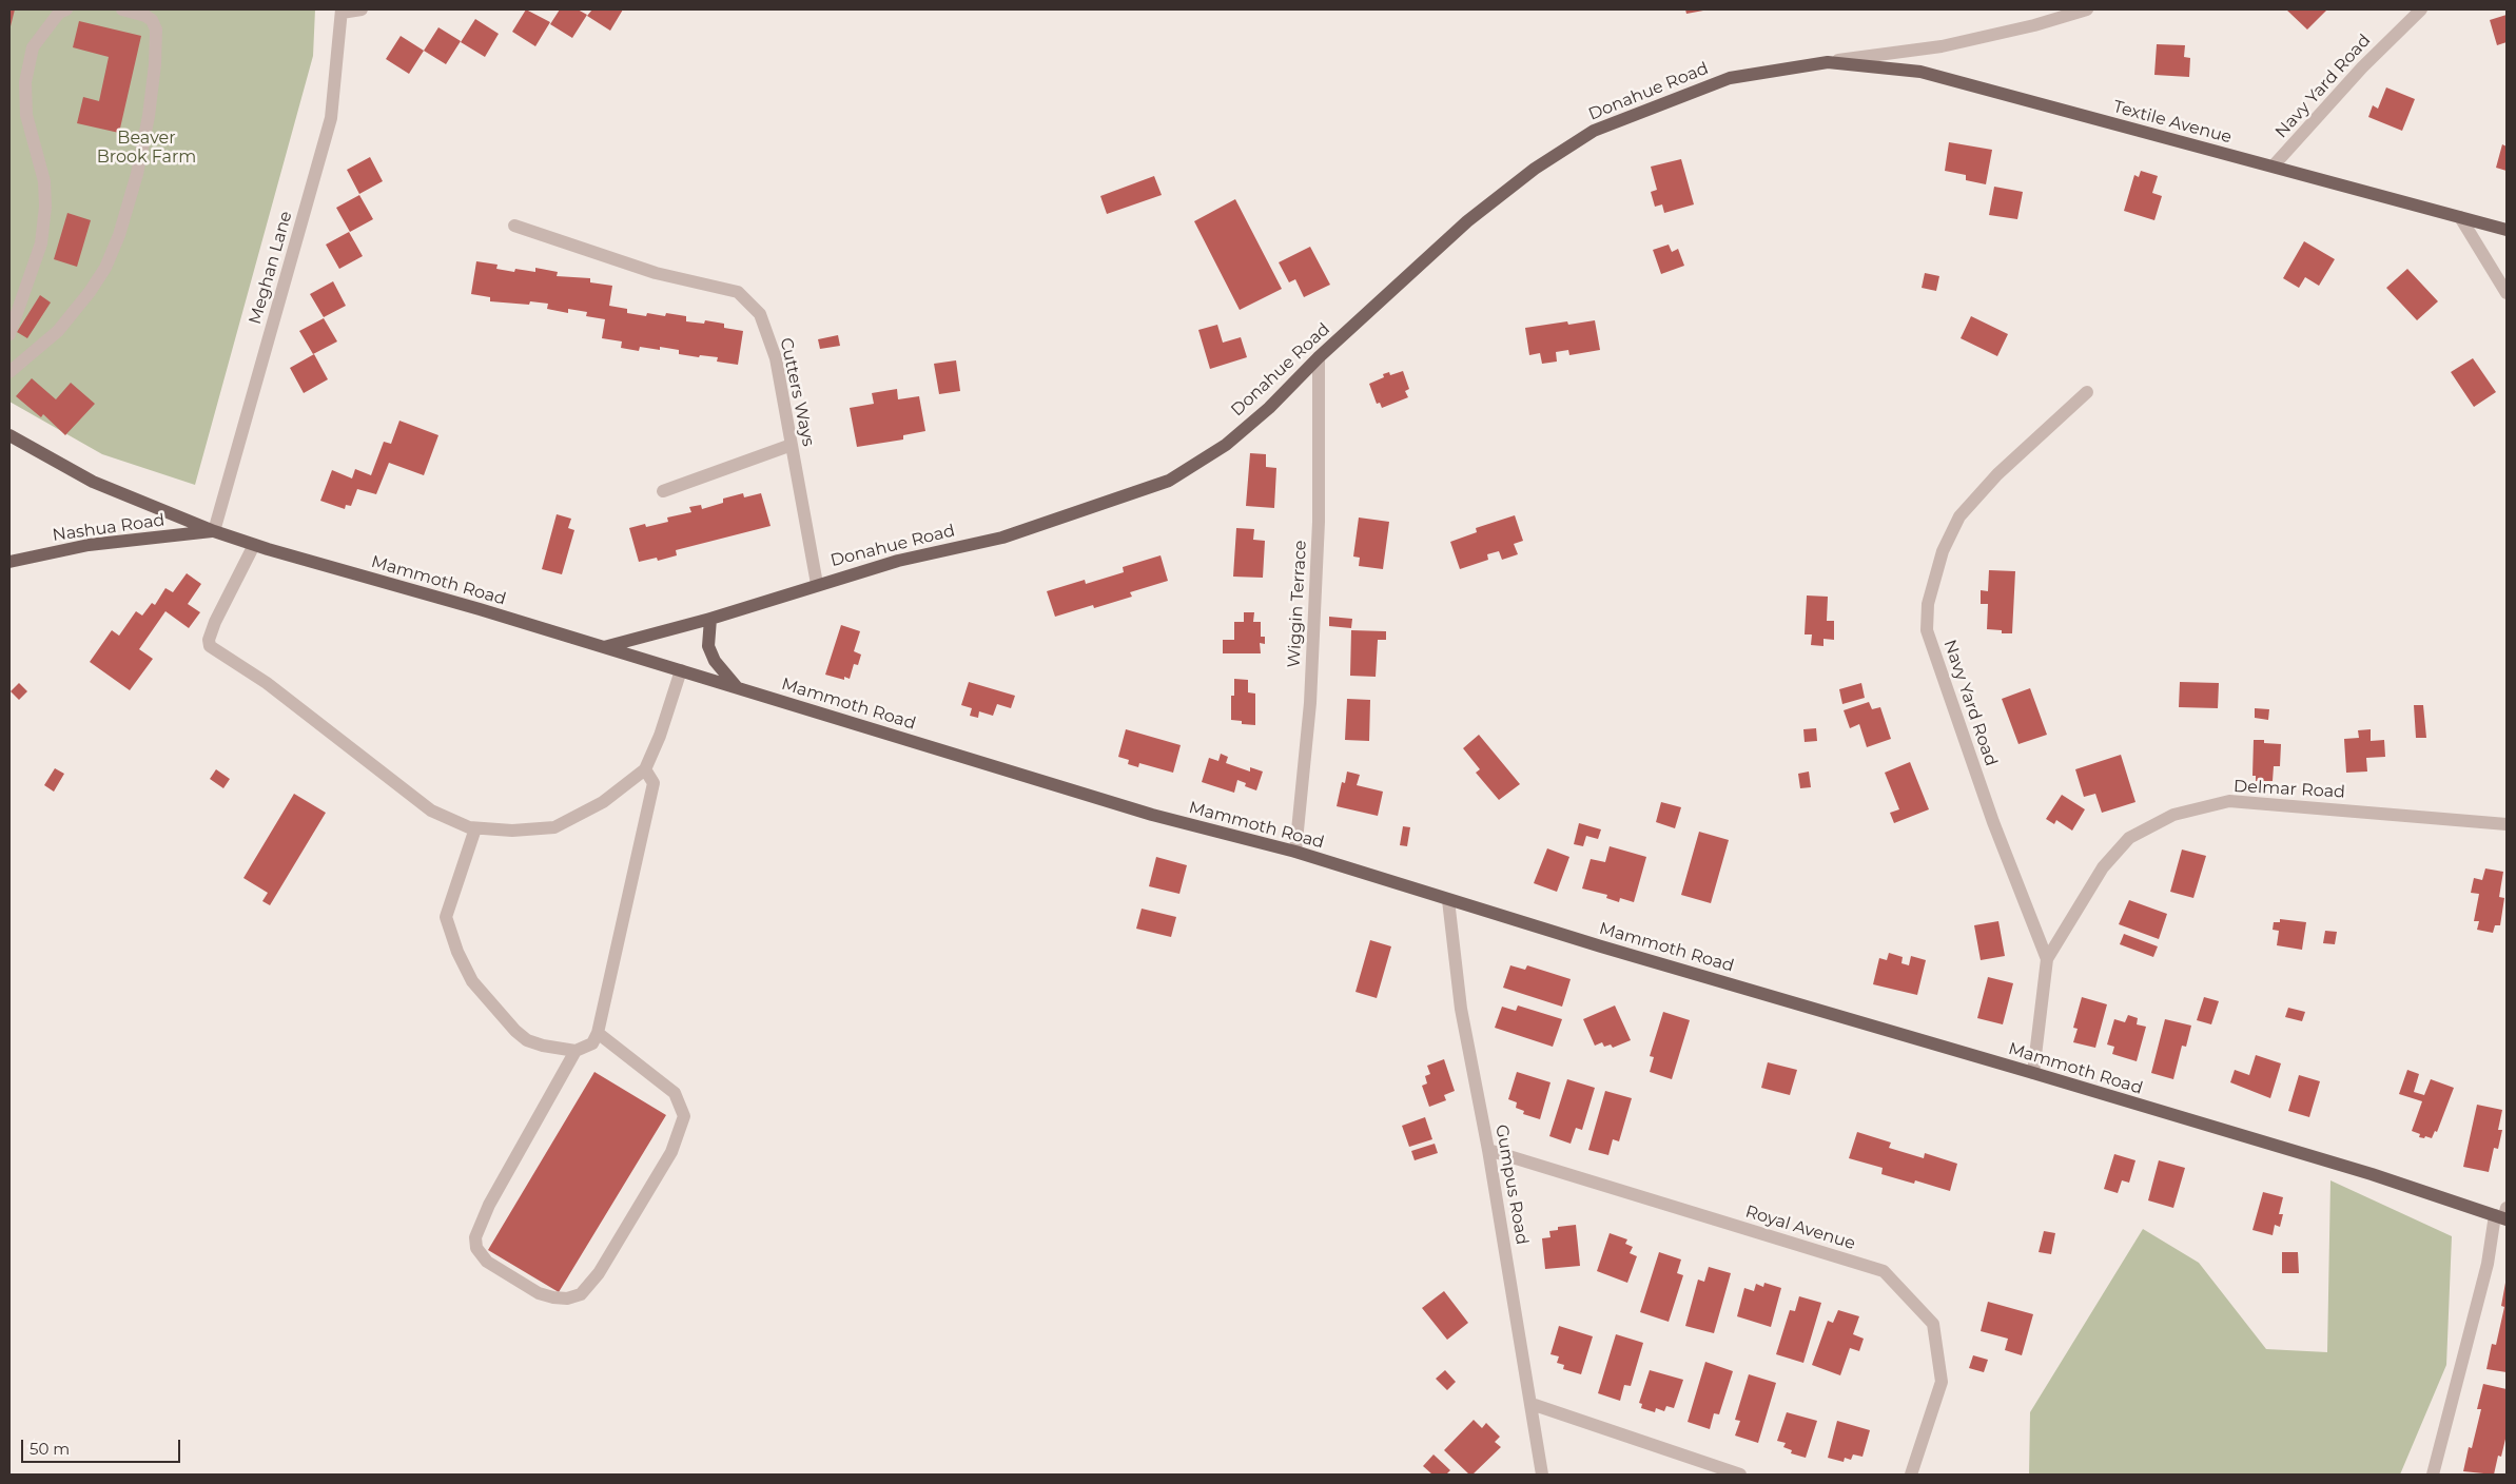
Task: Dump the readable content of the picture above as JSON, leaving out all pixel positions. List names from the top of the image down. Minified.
{"streets":{"main road":["Donahue Road","Textile Avenue","Nashua Road","Mammoth Road"],"street":["Navy Yard Road","Meghan Lane","Cutters Ways","Wiggin Terrace","Delmar Road","Gumpus Road","Royal Avenue"]},"crossings":[["Navy Yard Road","Textile Avenue"],["Navy Yard Road","Mammoth Road"],["Navy Yard Road","Delmar Road"],["Donahue Road","Textile Avenue"],["Donahue Road","Cutters Ways"],["Donahue Road","Mammoth Road"],["Donahue Road","Wiggin Terrace"],["Meghan Lane","Nashua Road"],["Meghan Lane","Mammoth Road"],["Nashua Road","Mammoth Road"],["Mammoth Road","Wiggin Terrace"],["Mammoth Road","Gumpus Road"],["Gumpus Road","Royal Avenue"]],"parks":["Beaver Brook Farm"],"scale_bar":"50 m"}
